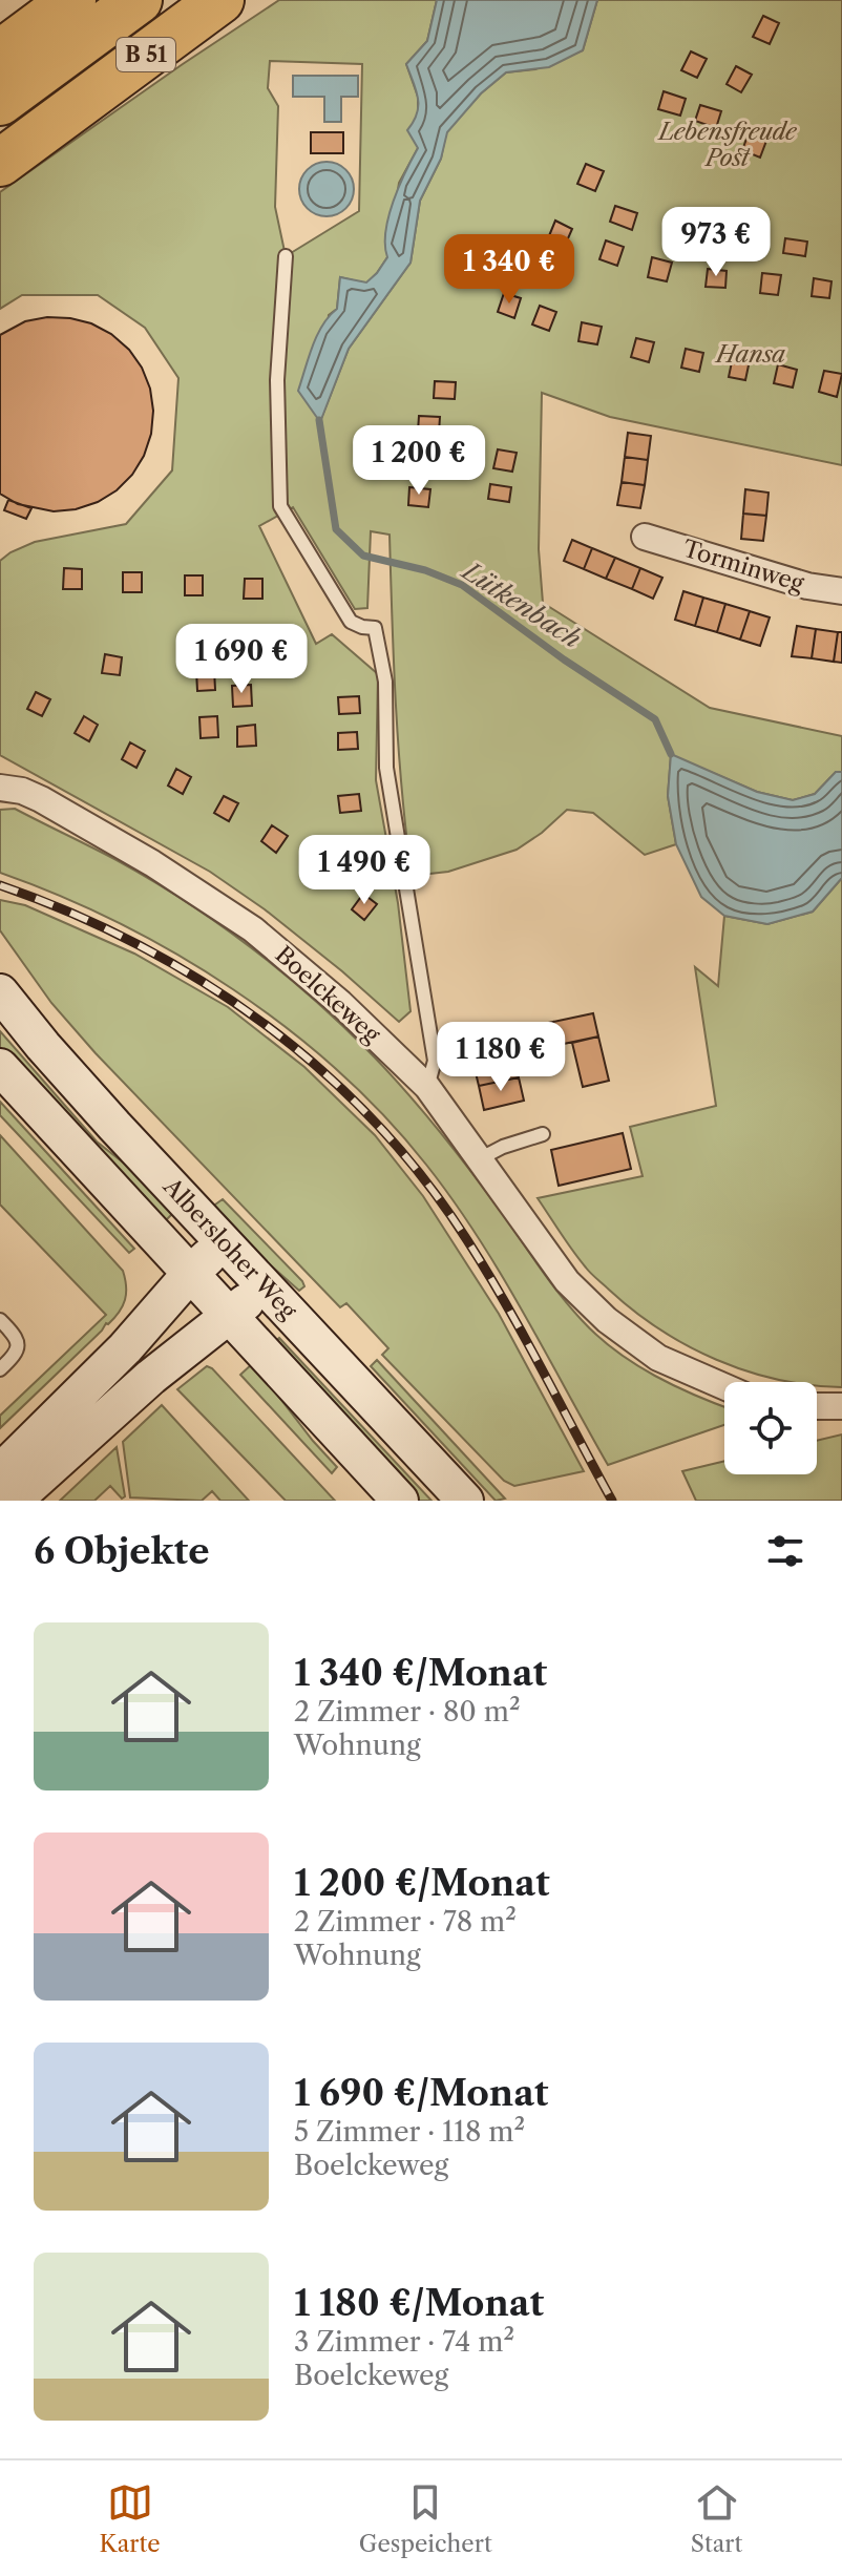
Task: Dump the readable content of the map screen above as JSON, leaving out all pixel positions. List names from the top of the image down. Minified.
{"streets":{"highway":["B 51"],"main road":["Albersloher Weg"],"street":["Torminweg","Boelckeweg"]},"water":["Lütkenbach"],"parks":["Lebensfreude Post","Hansa"],"page":{"price":["973 €","1 340 €","1 200 €","1 690 €","1 490 €","1 180 €"],"heading":"6 Objekte","list":[{"name":"1 340 €/Monat","note":"2 Zimmer · 80 m² · Wohnung"},{"name":"1 200 €/Monat","note":"2 Zimmer · 78 m² · Wohnung"},{"name":"1 690 €/Monat","note":"5 Zimmer · 118 m² · Boelckeweg"},{"name":"1 180 €/Monat","note":"3 Zimmer · 74 m² · Boelckeweg"}],"tabs":["Karte","Gespeichert","Start"]}}
